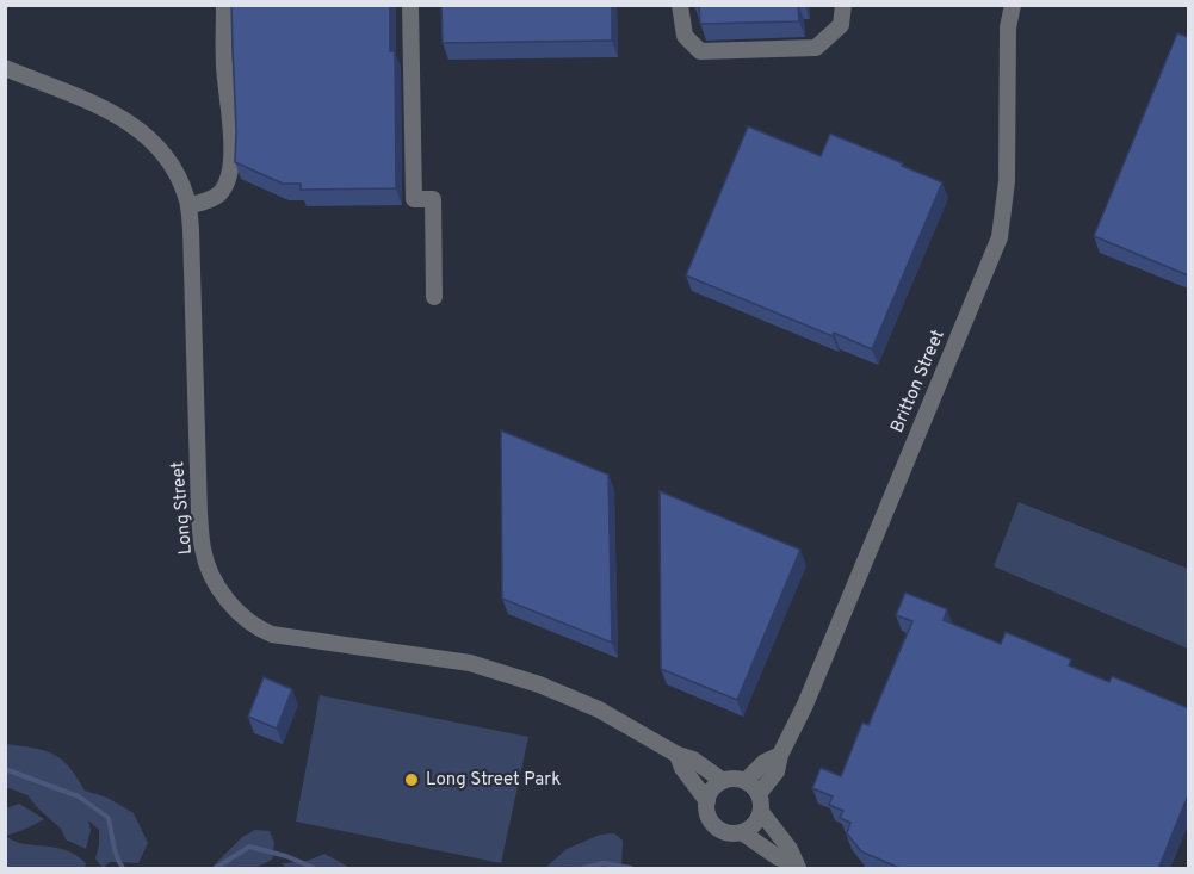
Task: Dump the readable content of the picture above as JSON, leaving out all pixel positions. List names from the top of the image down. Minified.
{"streets":{"street":["Britton Street","Long Street"]},"crossings":[["Britton Street","Long Street"]],"places":["Long Street Park"]}
